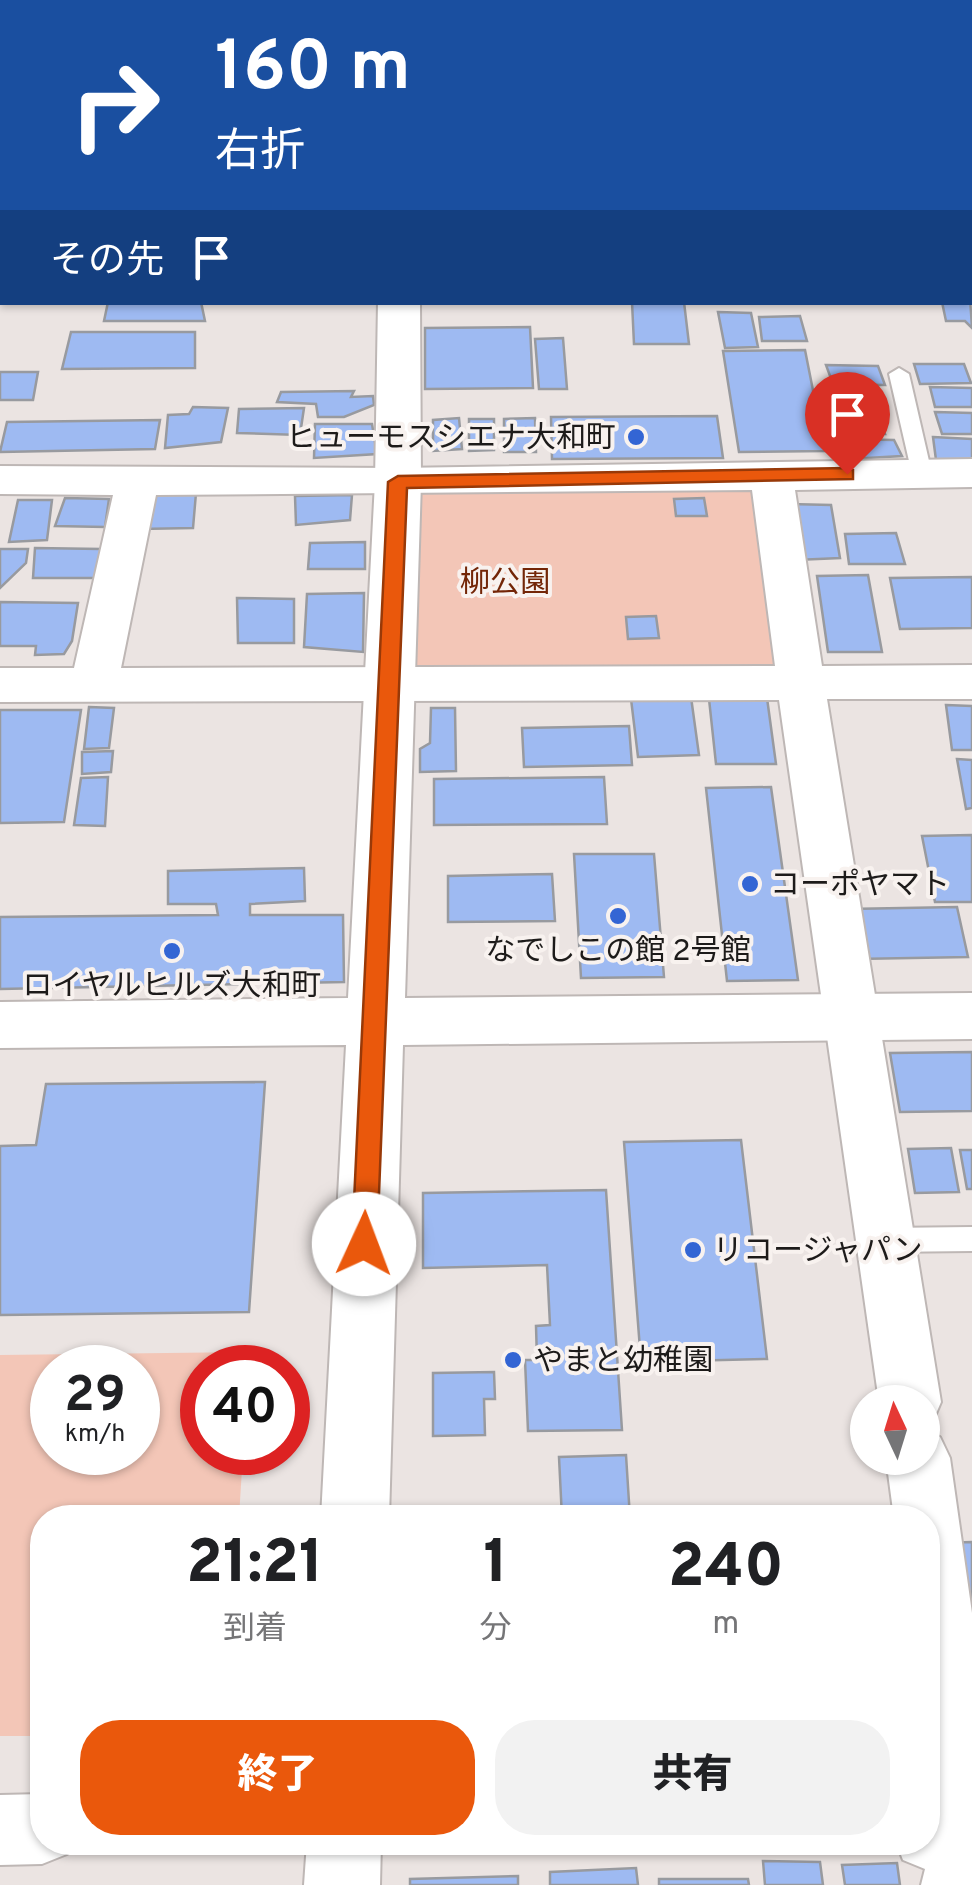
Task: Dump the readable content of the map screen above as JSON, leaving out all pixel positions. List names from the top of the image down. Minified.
{"parks":["柳公園"],"places":["ヒューモスシエナ大和町","コーポヤマト","なでしこの館 2号館","ロイヤルヒルズ大和町","リコージャパン","やまと幼稚園"],"north":"top","page":{"turn":["160 m","右折"],"then":"その先","speed":"29 km/h","limit":"40","eta":["21:21","到着","1","分","240","m"],"buttons":["終了","共有"]}}
